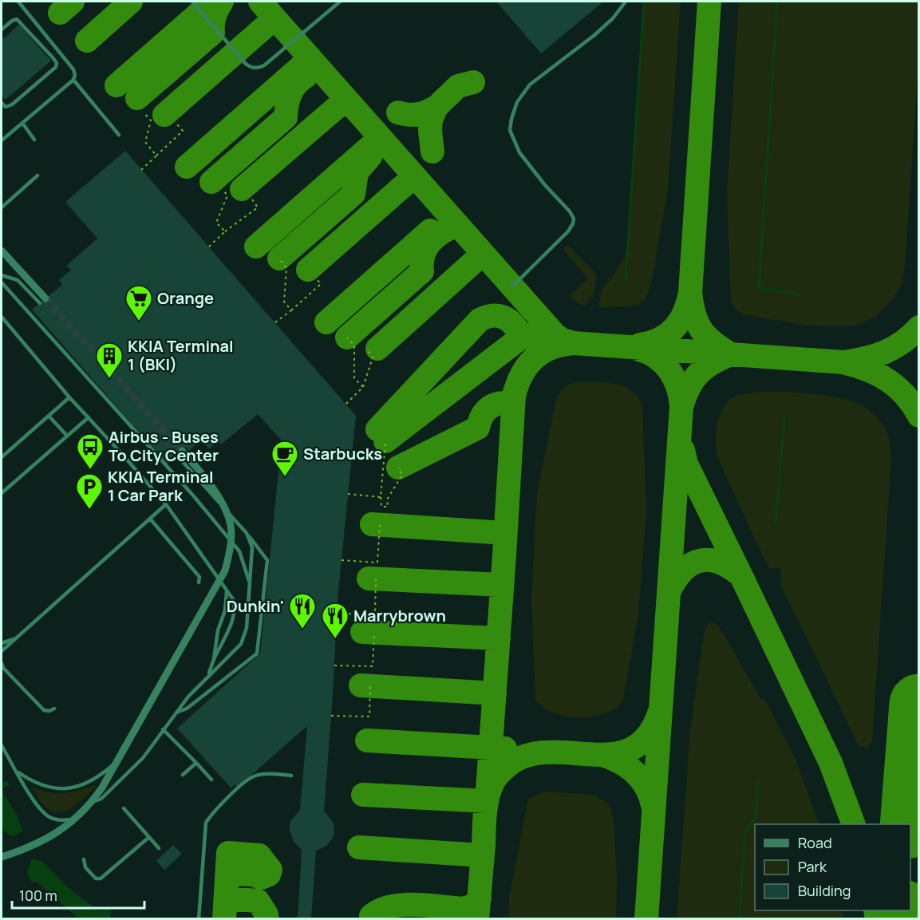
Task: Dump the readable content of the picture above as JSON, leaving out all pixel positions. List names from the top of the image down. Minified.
{"places":{"supermarket":["Orange"],"building":["KKIA Terminal 1 (BKI)"],"bus stop":["Airbus - Buses To City Center"],"cafe":["Starbucks"],"parking":["KKIA Terminal 1 Car Park"],"restaurant":["Dunkin'","Marrybrown"]},"legend":["Road","Park","Building"],"scale_bar":"100 m"}
